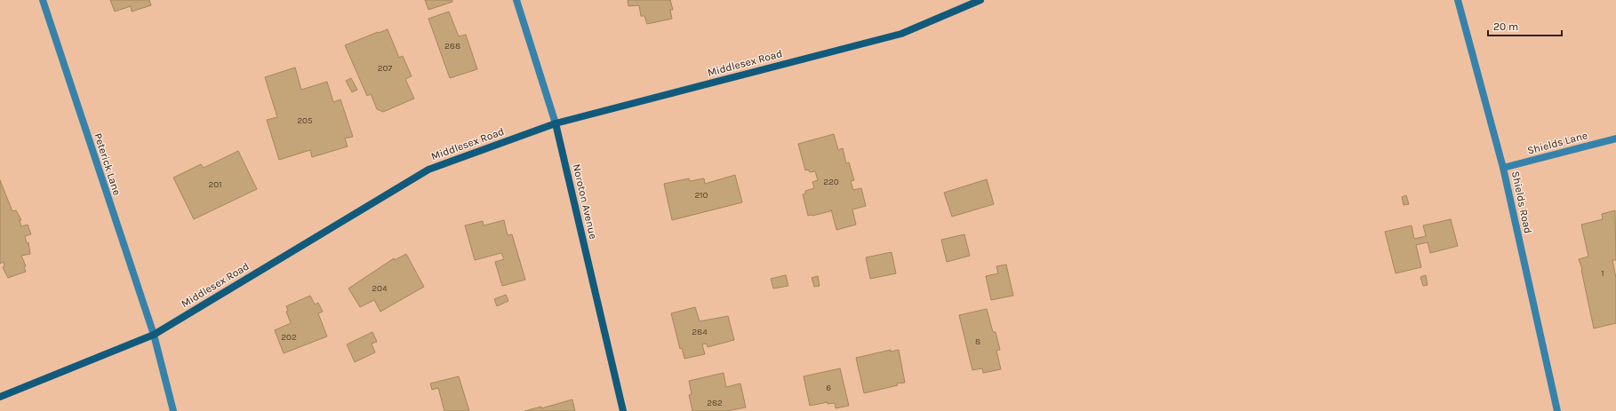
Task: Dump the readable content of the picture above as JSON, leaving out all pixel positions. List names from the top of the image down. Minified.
{"streets":{"main road":["Middlesex Road","Noroton Avenue"],"street":["Shields Lane","Peterick Lane","Shields Road"]},"crossings":[["Middlesex Road","Peterick Lane"],["Middlesex Road","Noroton Avenue"],["Shields Lane","Shields Road"]],"house_numbers":["288","207","205","220","201","210","1","204","284","202","8","6","282"],"scale_bar":"20 m"}
